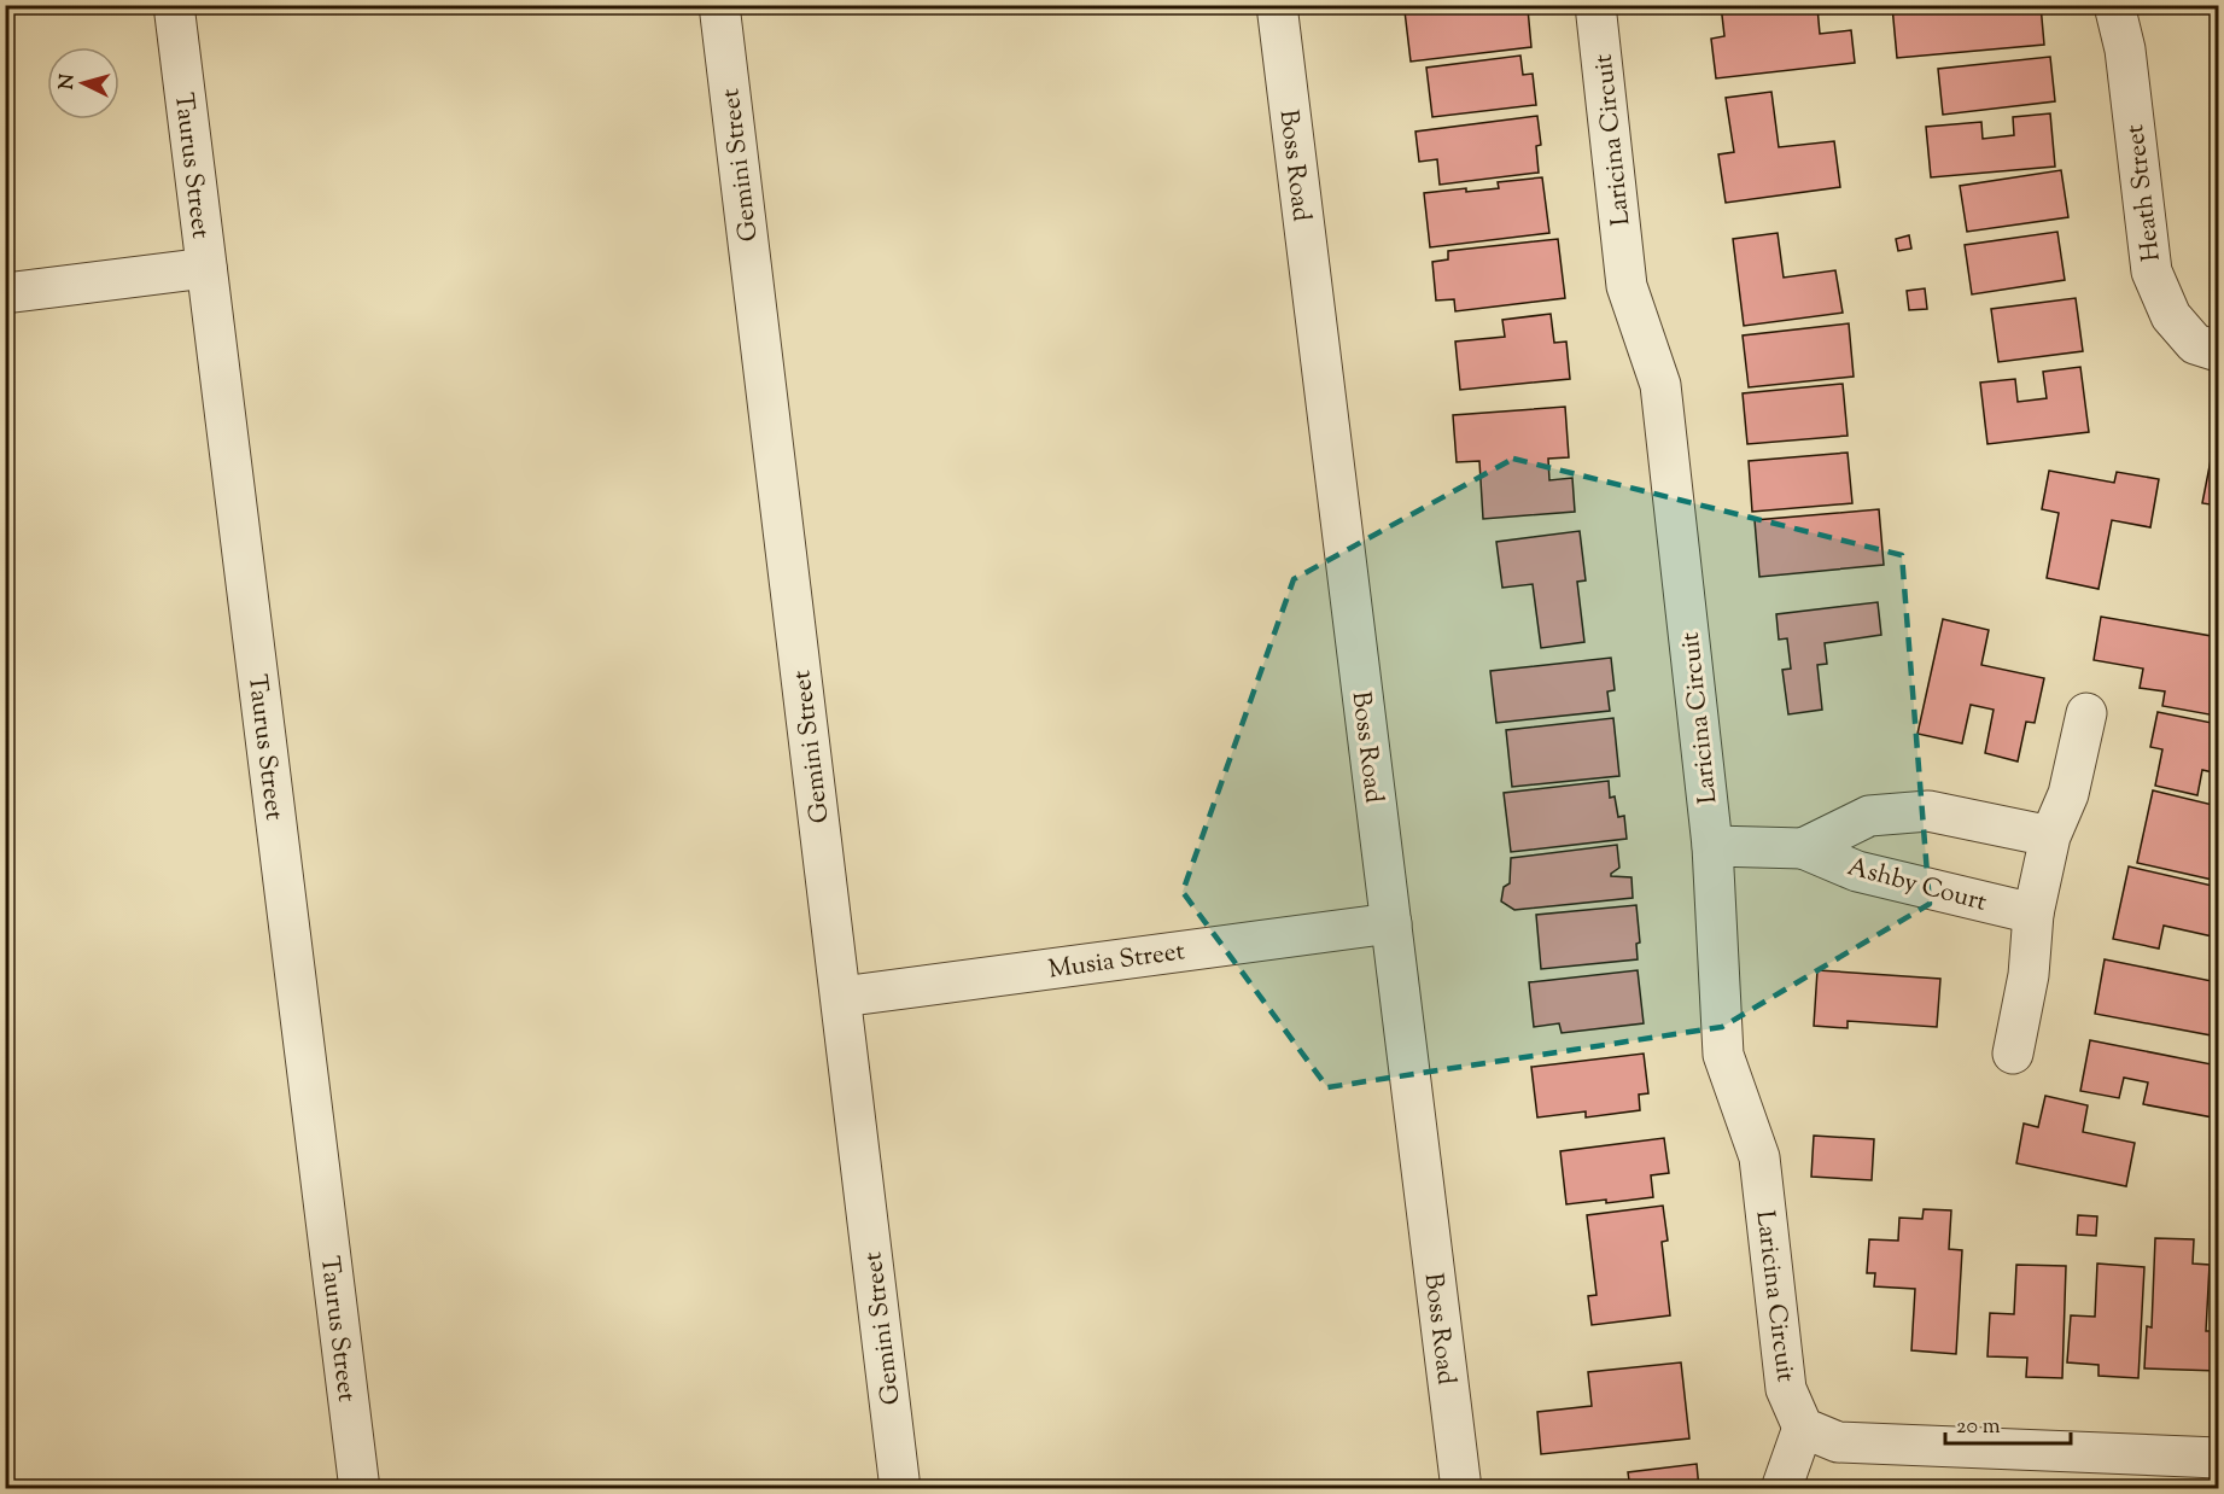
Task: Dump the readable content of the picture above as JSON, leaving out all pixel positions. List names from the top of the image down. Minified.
{"streets":{"street":["Laricina Circuit","Taurus Street","Gemini Street","Boss Road","Heath Street","Ashby Court","Musia Street"]},"crossings":[["Laricina Circuit","Ashby Court"],["Gemini Street","Musia Street"],["Boss Road","Musia Street"]],"scale_bar":"20 m","north":"left"}
